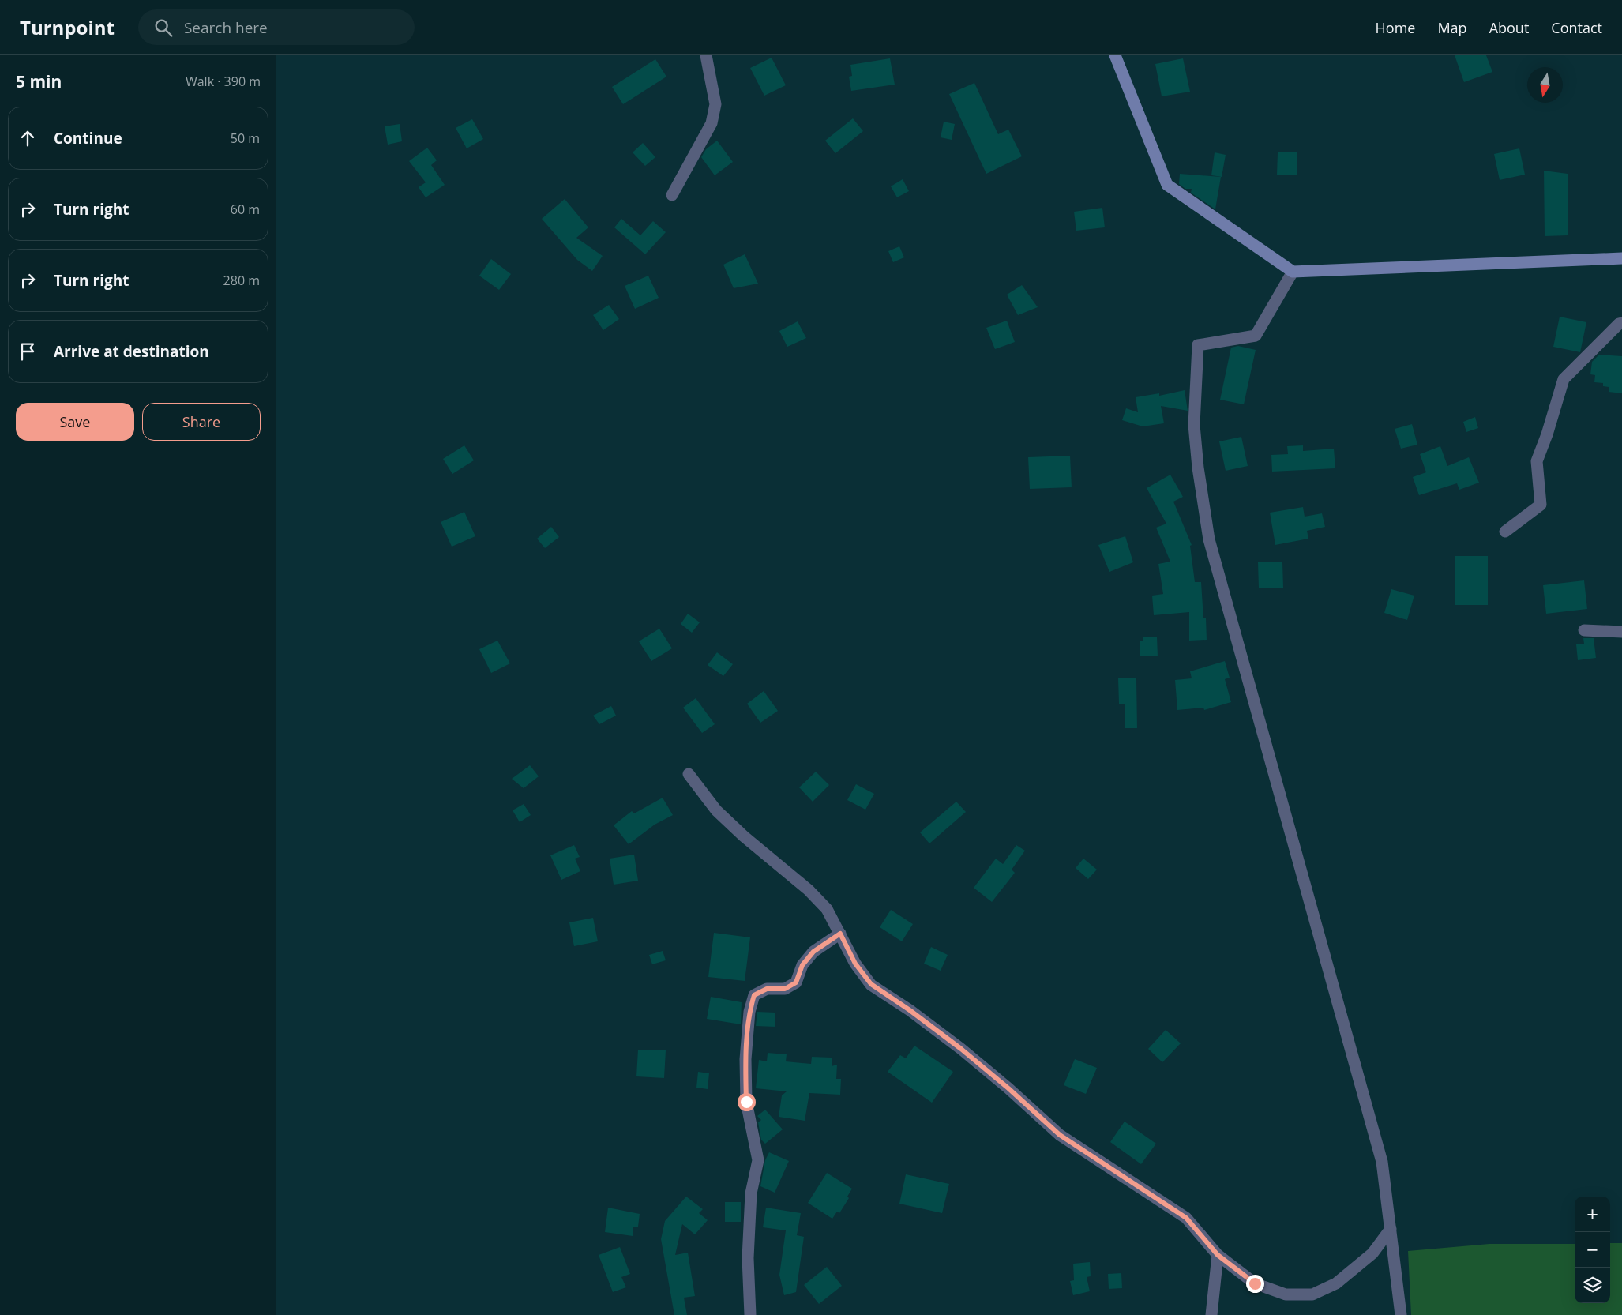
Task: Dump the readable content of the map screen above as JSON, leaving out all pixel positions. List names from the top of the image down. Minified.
{"north":"bottom","page":{"header":"Turnpoint","search":"Search here","nav":["Home","Map","About","Contact"],"heading":["5 min","Walk · 390 m"],"list":[["Continue","50 m"],["Turn right","60 m"],["Turn right","280 m"],"Arrive at destination"],"buttons":["Save","Share"],"map_buttons":["+","−"]}}
